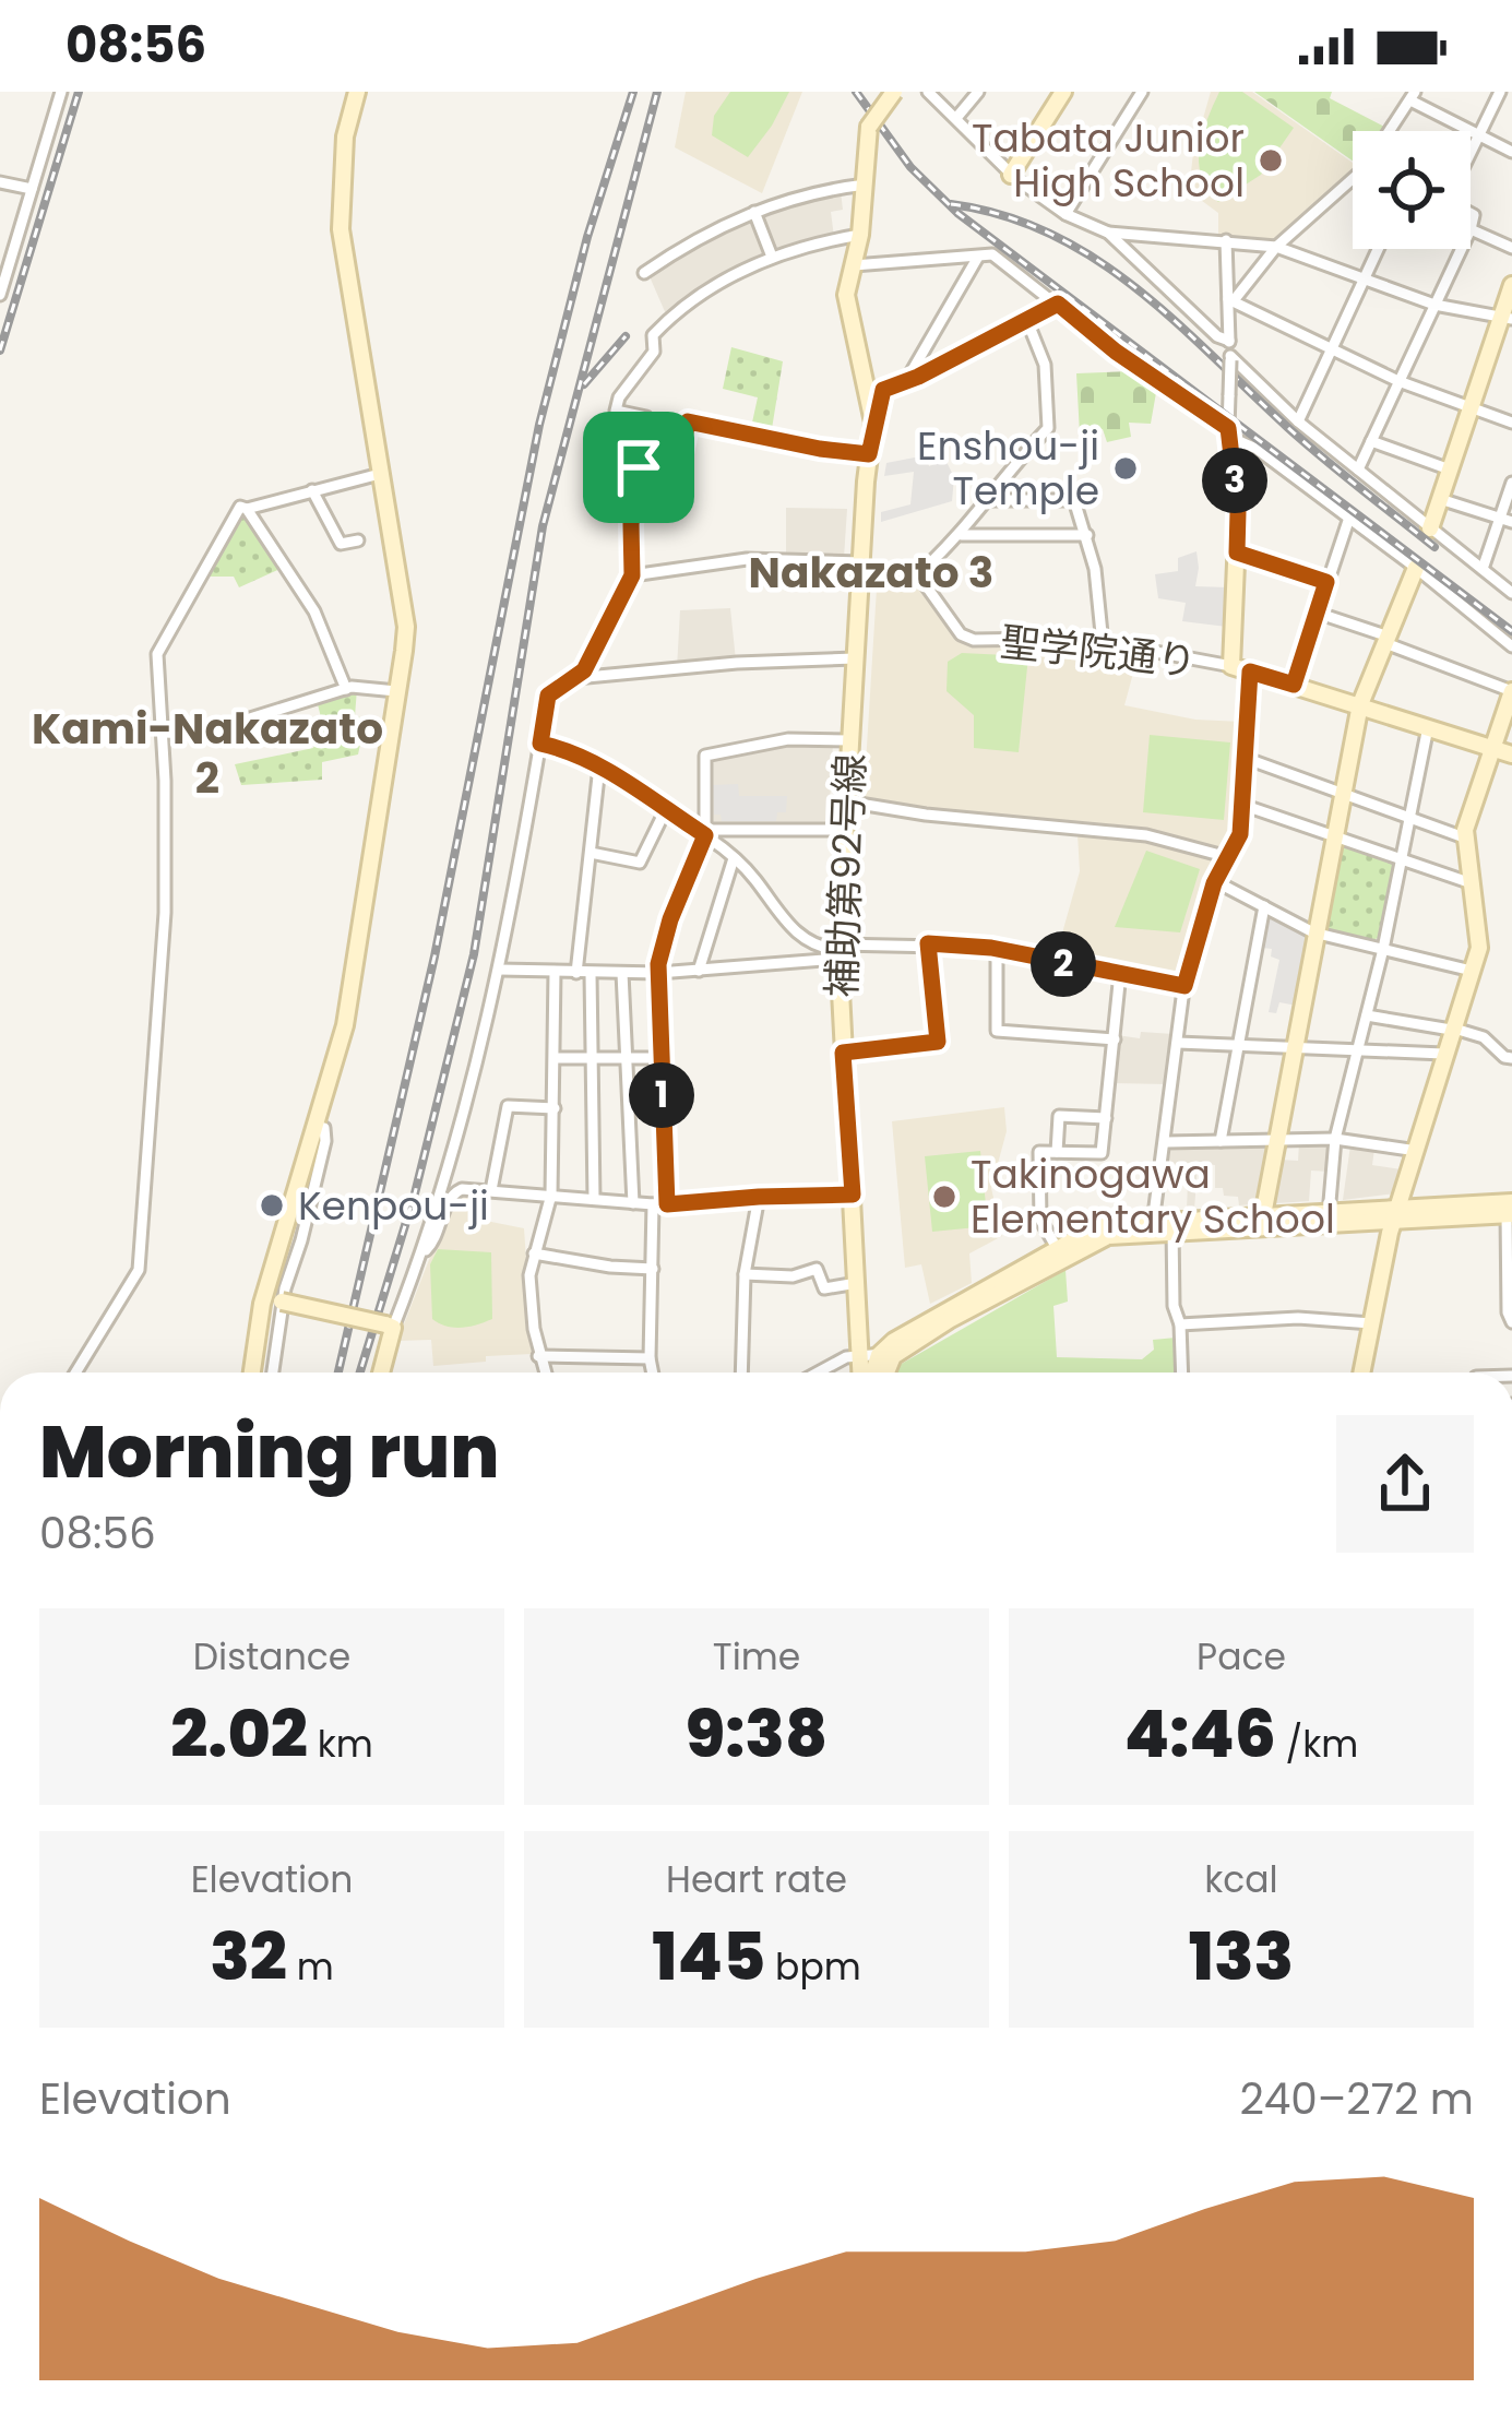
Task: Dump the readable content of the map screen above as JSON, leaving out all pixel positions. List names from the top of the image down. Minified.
{"streets":{"street":["聖学院通り","補助第92号線"]},"districts":["Nakazato 3","Kami-Nakazato 2"],"places":["Tabata Junior High School","Enshou-ji Temple","Takinogawa Elementary School","Kenpou-ji"],"page":{"status":"08:56","pins":["3","2","1"],"heading":["Morning run","08:56"],"stats":[["Distance","2.02 km"],["Time","9:38"],["Pace","4:46 /km"],["Elevation","32 m"],["Heart rate","145 bpm"],["kcal","133"]],"chart":["Elevation","240–272 m"]}}
